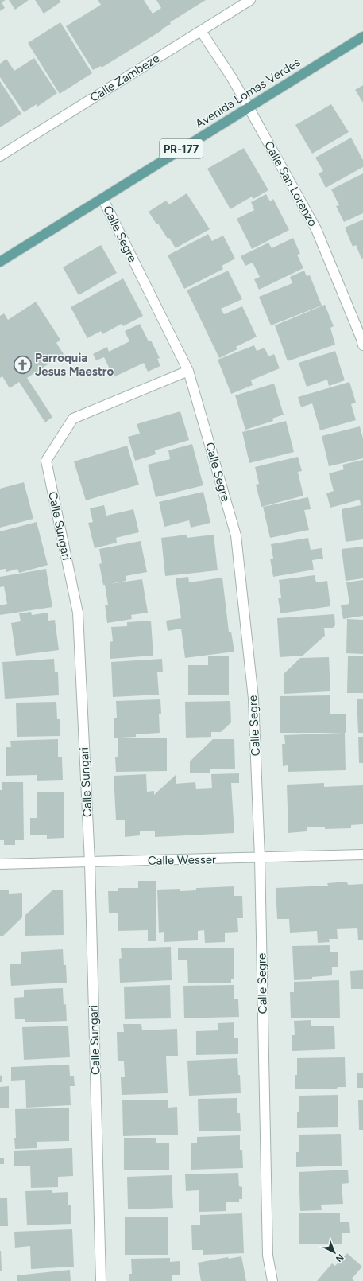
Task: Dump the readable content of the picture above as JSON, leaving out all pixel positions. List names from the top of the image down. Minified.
{"streets":{"main road":["Avenida Lomas Verdes","PR-177"],"street":["Calle Zambeze","Calle San Lorenzo","Calle Segre","Calle Sungari","Calle Wesser"]},"crossings":[["Calle Zambeze","Calle San Lorenzo"],["Avenida Lomas Verdes","Calle San Lorenzo"],["Avenida Lomas Verdes","Calle Segre"],["Calle Segre","Calle Sungari"],["Calle Segre","Calle Wesser"],["Calle Sungari","Calle Wesser"]],"places":{"church":["Parroquia Jesus Maestro"]},"north":"bottom right"}
